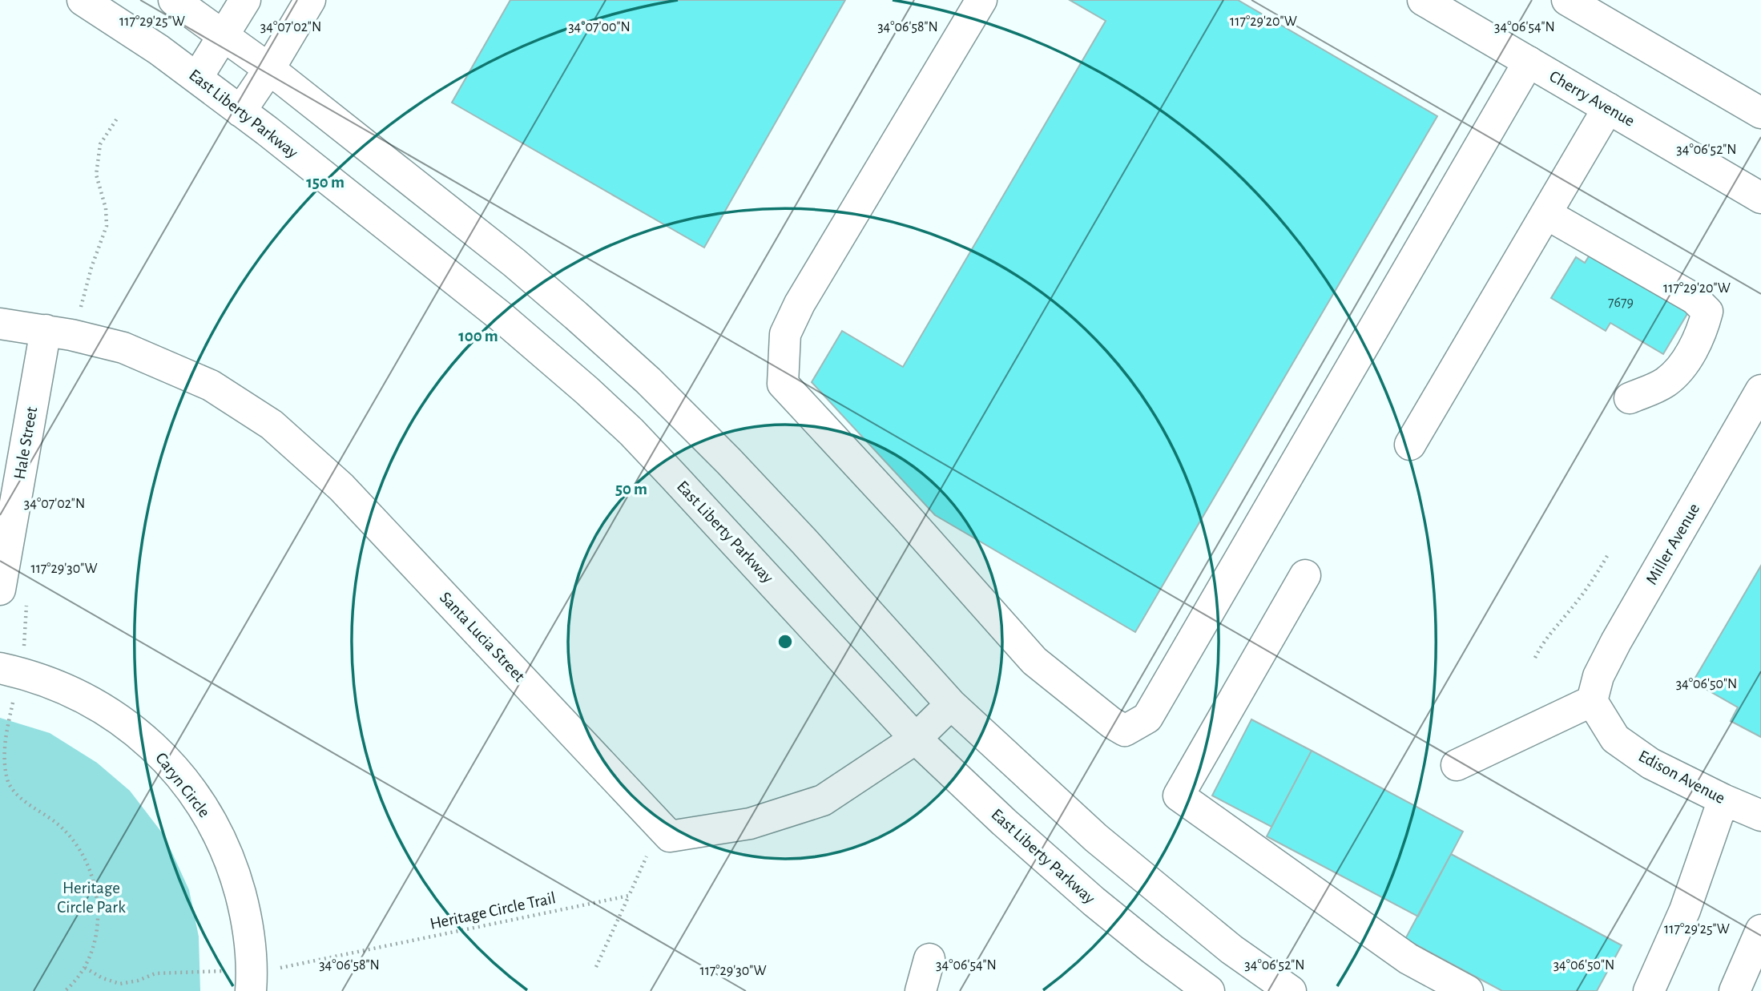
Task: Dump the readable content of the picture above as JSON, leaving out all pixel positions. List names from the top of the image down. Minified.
{"streets":{"street":["Cherry Avenue","East Liberty Parkway","Hale Street","Miller Avenue","Santa Lucia Street","Edison Avenue","Caryn Circle"],"path":["Heritage Circle Trail"]},"crossings":[["East Liberty Parkway","Santa Lucia Street"],["Hale Street","Santa Lucia Street"],["Miller Avenue","Edison Avenue"]],"parks":["Heritage Circle Park"],"house_numbers":["7679"],"coordinates":["117°29'25\"W","117°29'20\"W","34°07'02\"N","34°07'00\"N","34°06'58\"N","34°06'54\"N","34°06'52\"N","117°29'30\"W","34°06'50\"N"],"rings":["150 m","100 m","50 m"]}
